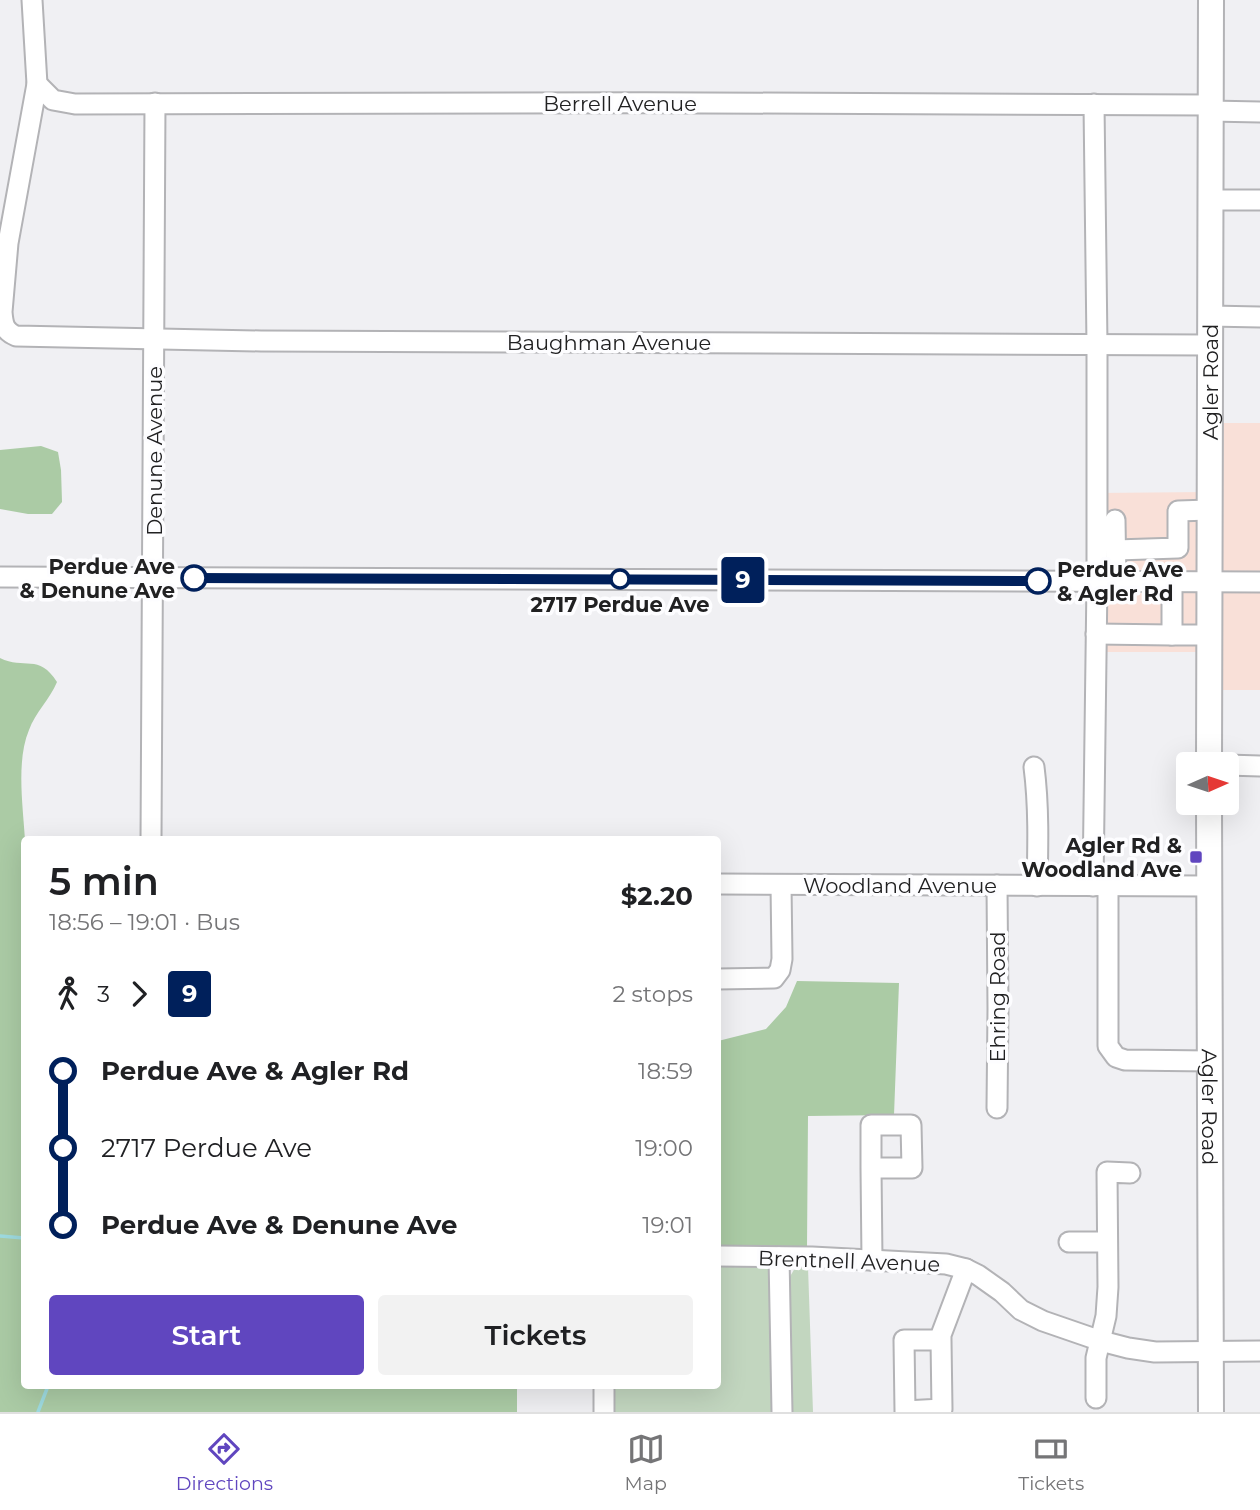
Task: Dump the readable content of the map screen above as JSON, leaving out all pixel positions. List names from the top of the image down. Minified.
{"streets":{"main road":["Agler Road"],"street":["Berrell Avenue","Baughman Avenue","Denune Avenue","Woodland Avenue","Ehring Road","Brentnell Avenue"]},"crossings":[["Berrell Avenue","Baughman Avenue"],["Berrell Avenue","Agler Road"],["Berrell Avenue","Denune Avenue"],["Baughman Avenue","Agler Road"],["Baughman Avenue","Denune Avenue"],["Agler Road","Woodland Avenue"],["Agler Road","Brentnell Avenue"],["Woodland Avenue","Ehring Road"]],"places":{"other":["Perdue Ave & Denune Ave","2717 Perdue Ave","Perdue Ave & Agler Rd"],"transit":["Agler Rd & Woodland Ave"]},"lines":["bus line 9"],"north":"right","page":{"on_map":"9","heading":["5 min","18:56 – 19:01 · Bus","$2.20"],"legs":["3","9","2 stops"],"list":[{"name":"Perdue Ave & Agler Rd","value":"18:59"},{"name":"2717 Perdue Ave","value":"19:00"},{"name":"Perdue Ave & Denune Ave","value":"19:01"}],"buttons":["Start","Tickets"],"tabs":["Directions","Map","Tickets"]}}
